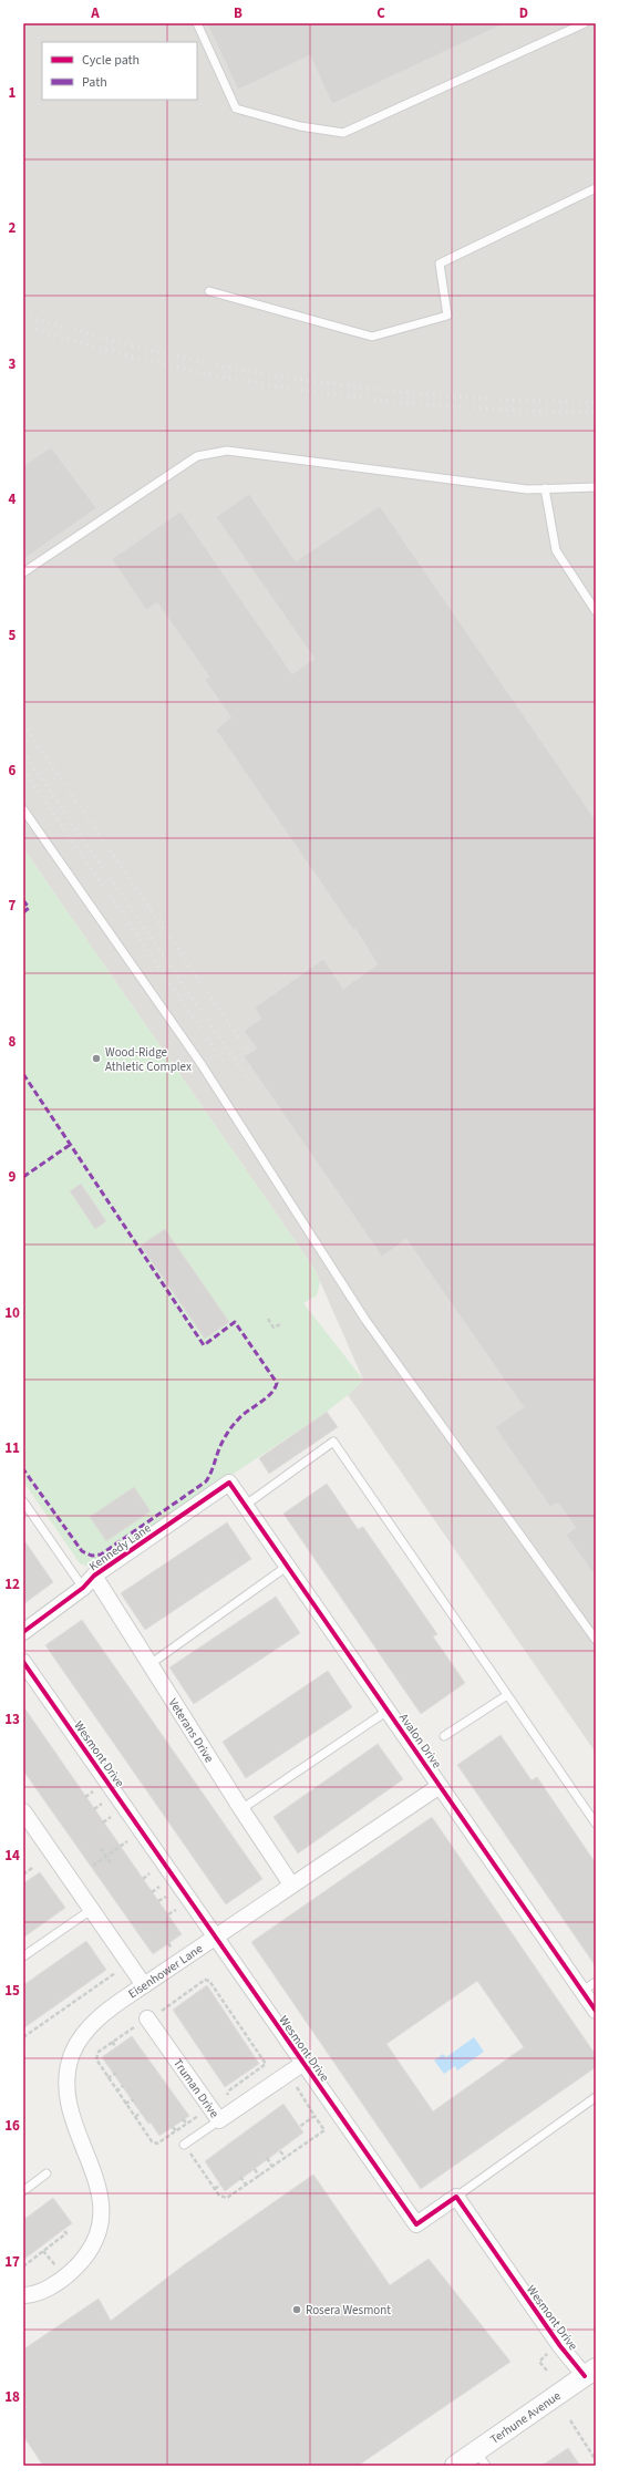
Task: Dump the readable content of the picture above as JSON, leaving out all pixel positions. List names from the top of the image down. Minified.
{"streets":{"street":["Kennedy Lane","Veterans Drive","Avalon Drive","Wesmont Drive","Eisenhower Lane","Truman Drive","Terhune Avenue"]},"crossings":[["Kennedy Lane","Veterans Drive"],["Kennedy Lane","Avalon Drive"],["Veterans Drive","Eisenhower Lane"],["Avalon Drive","Eisenhower Lane"],["Wesmont Drive","Eisenhower Lane"],["Wesmont Drive","Truman Drive"],["Wesmont Drive","Terhune Avenue"]],"places":["Wood-Ridge Athletic Complex","Rosera Wesmont"],"legend":["Cycle path","Path"],"grid":{"columns":["A","B","C","D"],"rows":["1","2","3","4","5","6","7","8","9","10","11","12","13","14","15","16","17","18"]}}
